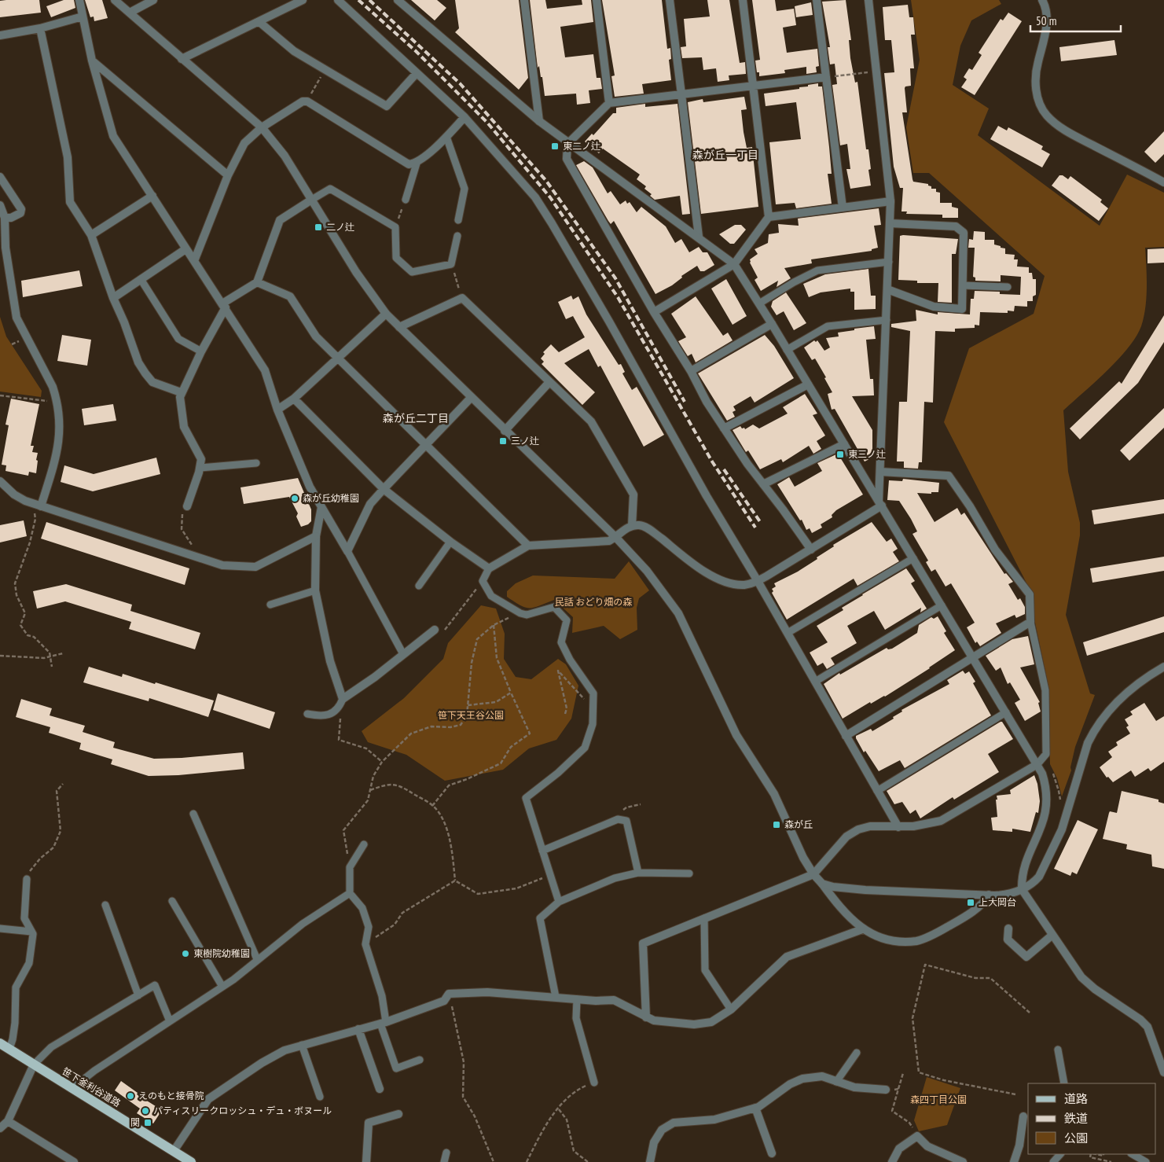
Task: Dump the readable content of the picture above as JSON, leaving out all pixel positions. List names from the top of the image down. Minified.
{"streets":{"main road":["笹下釜利谷道路"]},"districts":["森が丘一丁目","森が丘二丁目"],"parks":["民話 おどり畑の森","笹下天王谷公園","森四丁目公園"],"places":{"transit":["東二ノ辻","二ノ辻","三ノ辻","東三ノ辻","森が丘","上大岡台","関"],"other":["森が丘幼稚園","東樹院幼稚園","えのもと接骨院","パティスリークロッシュ・デュ・ボヌール"]},"legend":["道路","鉄道","公園"],"scale_bar":"50 m"}
